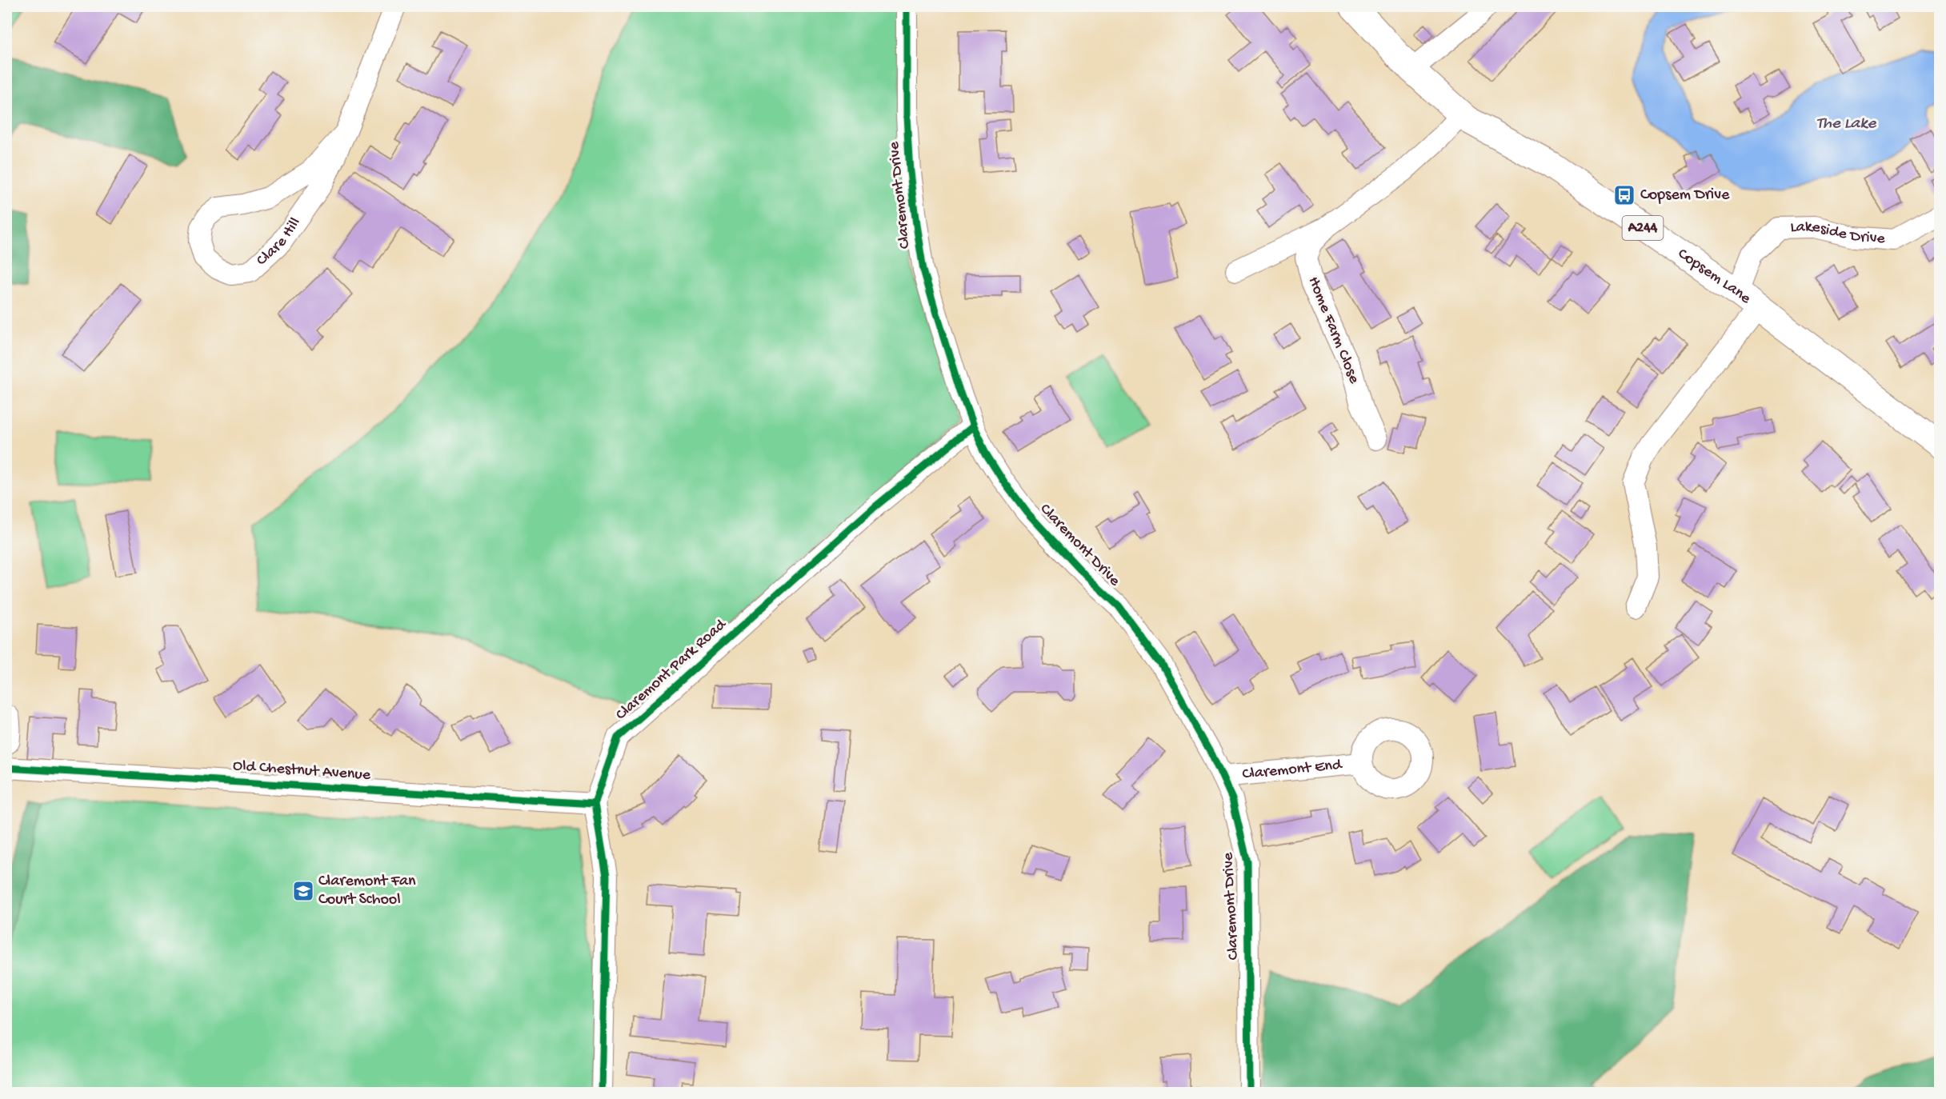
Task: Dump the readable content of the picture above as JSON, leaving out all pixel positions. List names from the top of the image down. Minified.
{"streets":{"main road":["A244","Copsem Lane"],"street":["Claremont Drive","Lakeside Drive","Clare Hill","Home Farm Close","Claremont Park Road","Claremont End","Old Chestnut Avenue"]},"crossings":[["Claremont Drive","Claremont Park Road"],["Claremont Drive","Claremont End"],["Lakeside Drive","Copsem Lane"],["Copsem Lane","Home Farm Close"],["Claremont Park Road","Old Chestnut Avenue"]],"water":["The Lake"],"places":{"bus stop":["Copsem Drive"],"school or university":["Claremont Fan Court School"]}}
